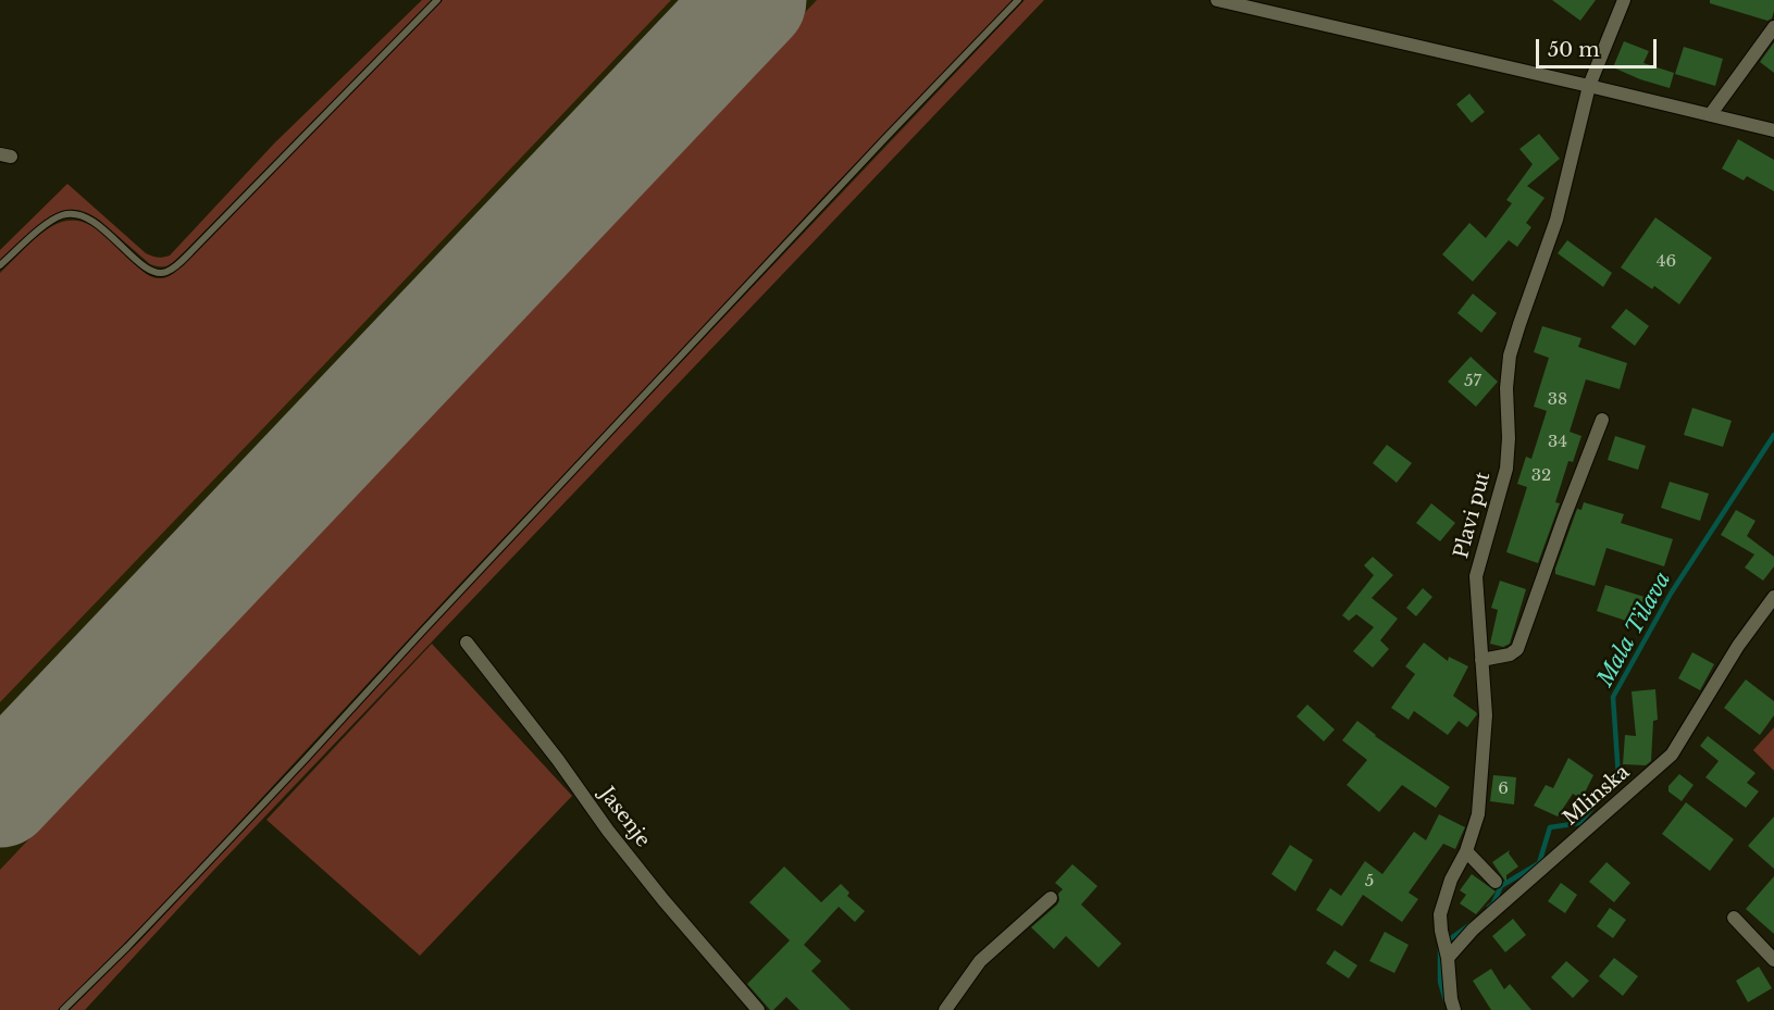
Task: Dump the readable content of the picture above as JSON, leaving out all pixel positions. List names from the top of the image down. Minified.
{"streets":{"street":["Plavi put","Mlinska","Jasenje"]},"crossings":[["Plavi put","Mlinska"]],"water":["Mala Tilava"],"house_numbers":["46","57","38","34","32","6","5"],"scale_bar":"50 m"}
